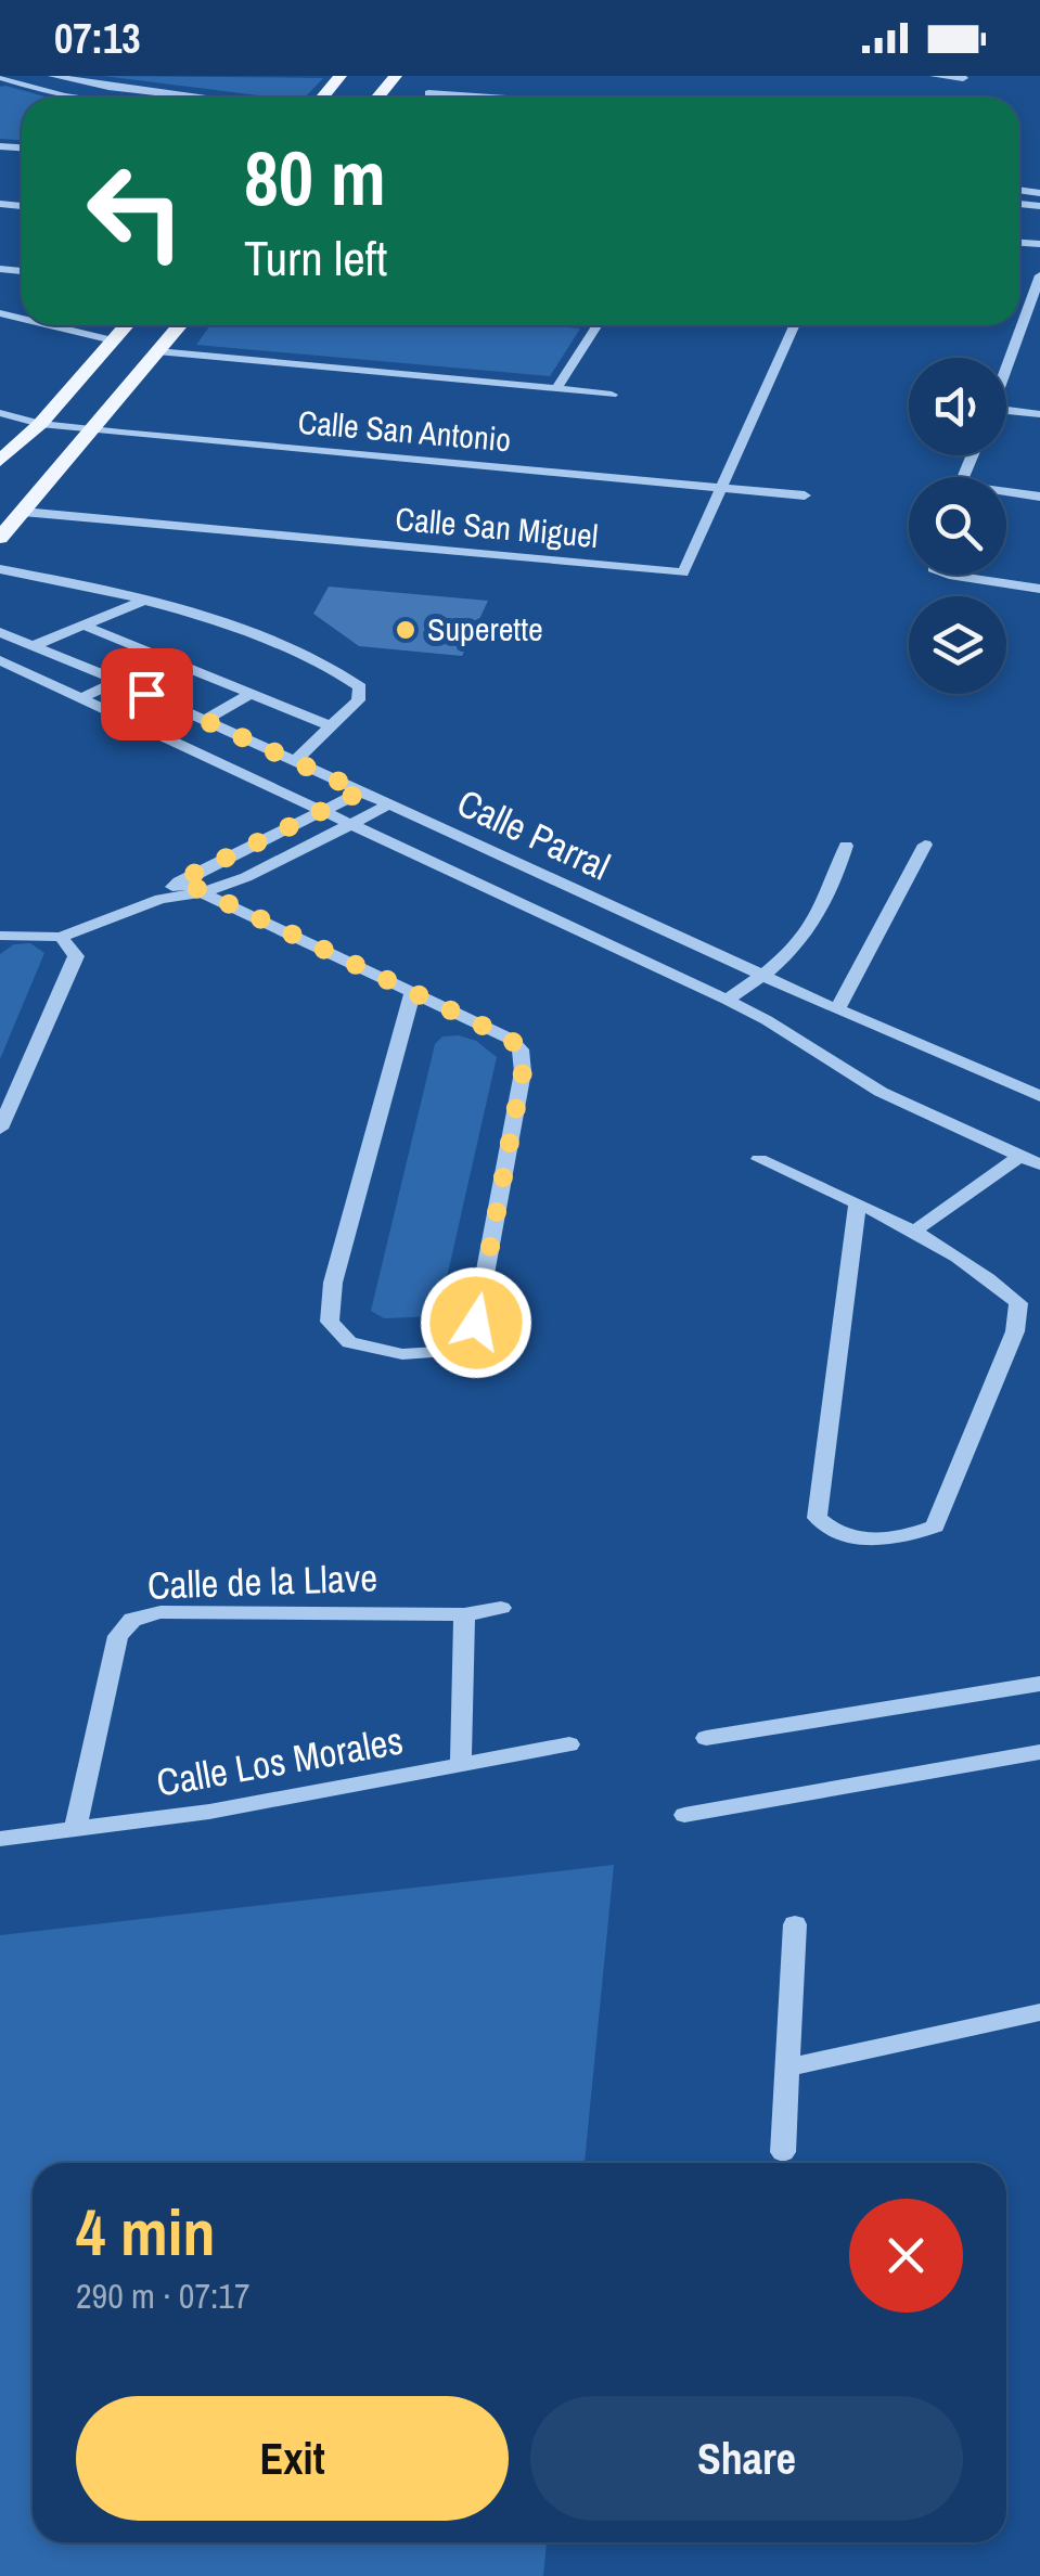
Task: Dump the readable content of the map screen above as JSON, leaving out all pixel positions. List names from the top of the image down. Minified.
{"streets":{"street":["Calle San Antonio","Calle San Miguel","Calle Parral","Calle de la Llave","Calle Los Morales"]},"crossings":[["Calle San Antonio","Calle San Miguel"],["Calle de la Llave","Calle Los Morales"]],"places":["Superette"],"page":{"status":"07:13","turn":["80 m","Turn left"],"heading":["4 min","290 m · 07:17"],"buttons":["Exit","Share"]}}
